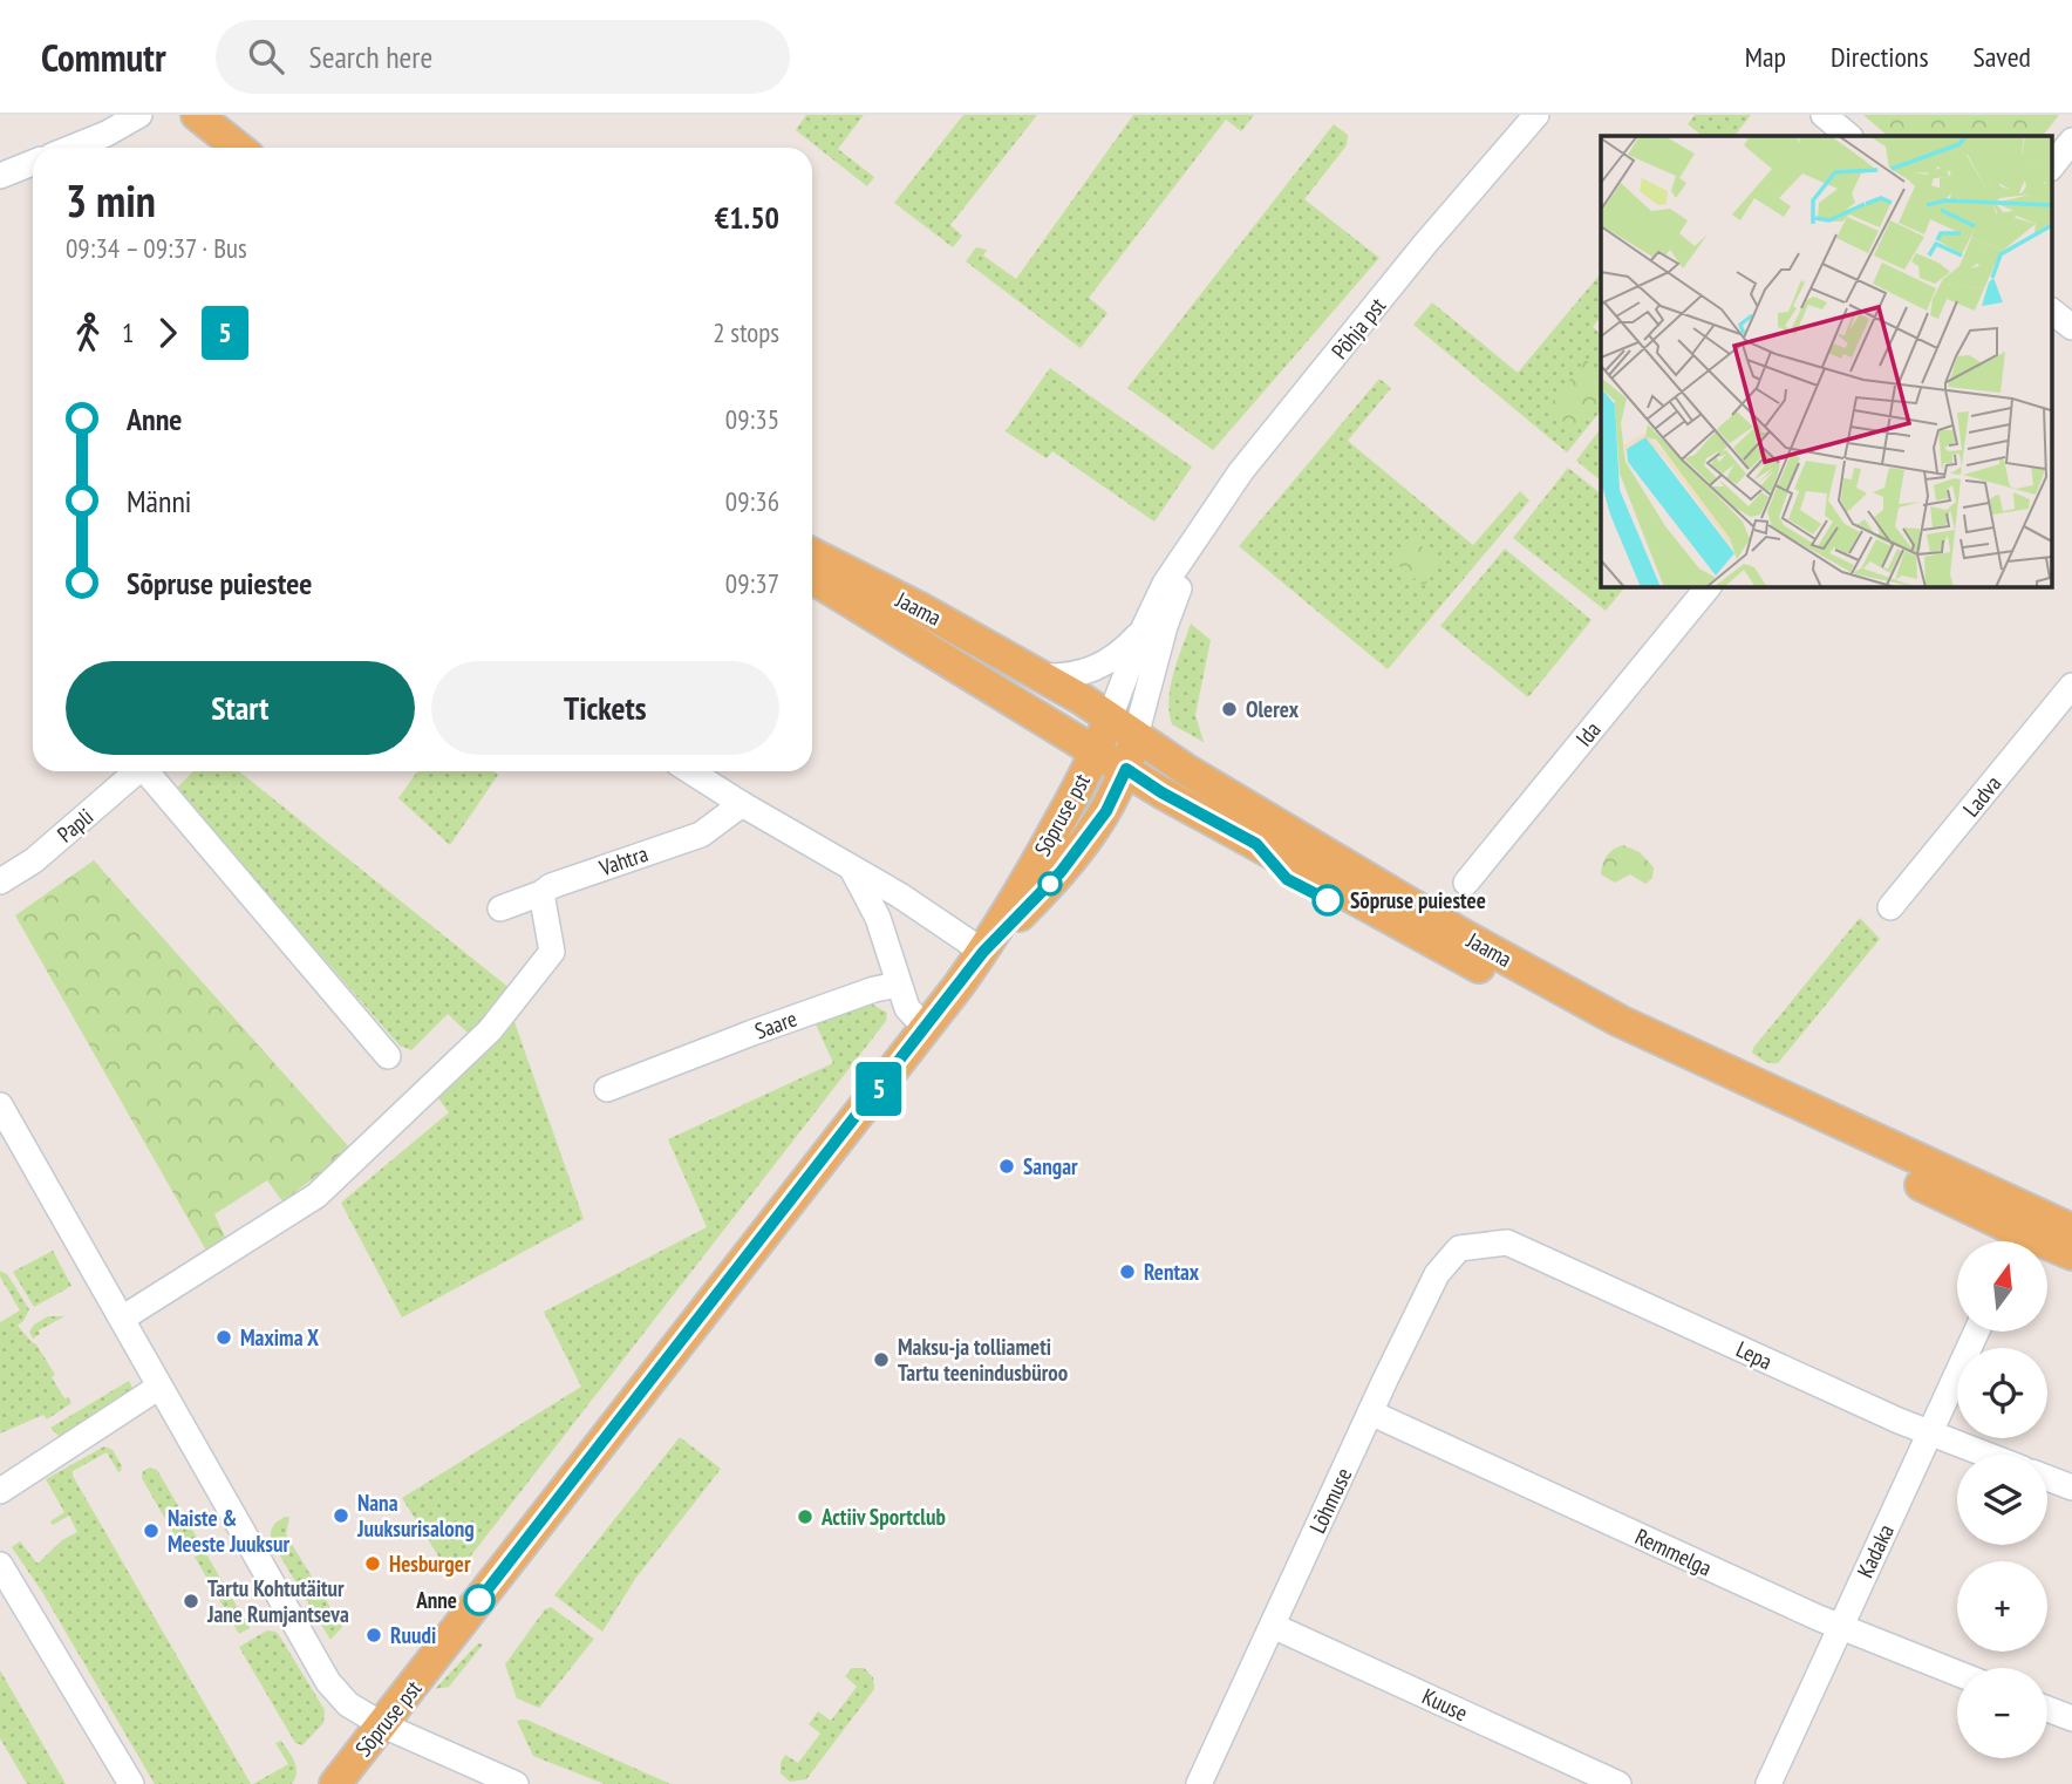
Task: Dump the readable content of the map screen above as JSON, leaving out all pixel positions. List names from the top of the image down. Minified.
{"streets":{"main road":["Jaama","Sõpruse pst"],"street":["Põhja pst","Ida","Ladva","Papli","Vahtra","Saare","Lepa","Lõhmuse","Kadaka","Remmelga","Kuuse"]},"crossings":[["Põhja pst","Jaama"],["Põhja pst","Sõpruse pst"],["Jaama","Sõpruse pst"],["Lepa","Lõhmuse"],["Lepa","Kadaka"],["Lõhmuse","Remmelga"],["Lõhmuse","Kuuse"],["Kadaka","Remmelga"]],"places":["Olerex","Sõpruse puiestee","Sangar","Rentax","Maxima X","Maksu-ja tolliameti Tartu teenindusbüroo","Nana Juuksurisalong","Actiiv Sportclub","Naiste & Meeste Juuksur","Hesburger","Anne","Tartu Kohtutäitur Jane Rumjantseva","Ruudi"],"lines":["bus line 5"],"north":"top","page":{"header":"Commutr","search":"Search here","nav":["Map","Directions","Saved"],"on_map":"5","heading":["3 min","09:34 – 09:37 · Bus","€1.50"],"legs":["1","5","2 stops"],"list":[{"name":"Anne","value":"09:35"},{"name":"Männi","value":"09:36"},{"name":"Sõpruse puiestee","value":"09:37"}],"buttons":["Start","Tickets"],"map_buttons":["+","−"]}}
